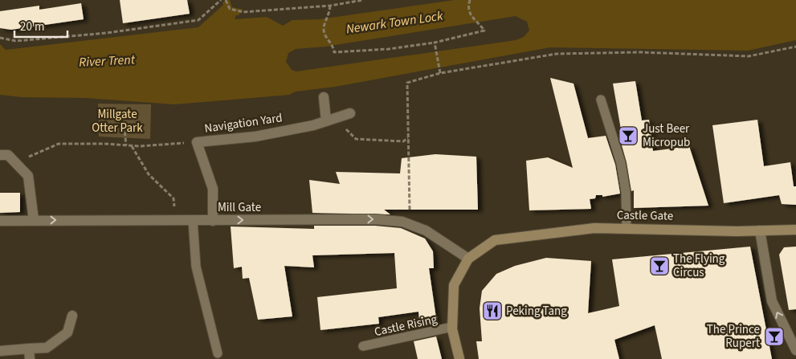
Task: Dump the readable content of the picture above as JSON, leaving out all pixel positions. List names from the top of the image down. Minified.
{"streets":{"main road":["Castle Gate"],"street":["Navigation Yard","Mill Gate"],"lane":["Castle Rising"]},"crossings":[["Navigation Yard","Mill Gate"],["Mill Gate","Castle Gate"]],"one_way":["Mill Gate"],"water":["Newark Town Lock","River Trent"],"parks":["Millgate Otter Park"],"places":{"bar":["Just Beer Micropub","The Flying Circus","The Prince Rupert"],"restaurant":["Peking Tang"]},"scale_bar":"20 m"}
